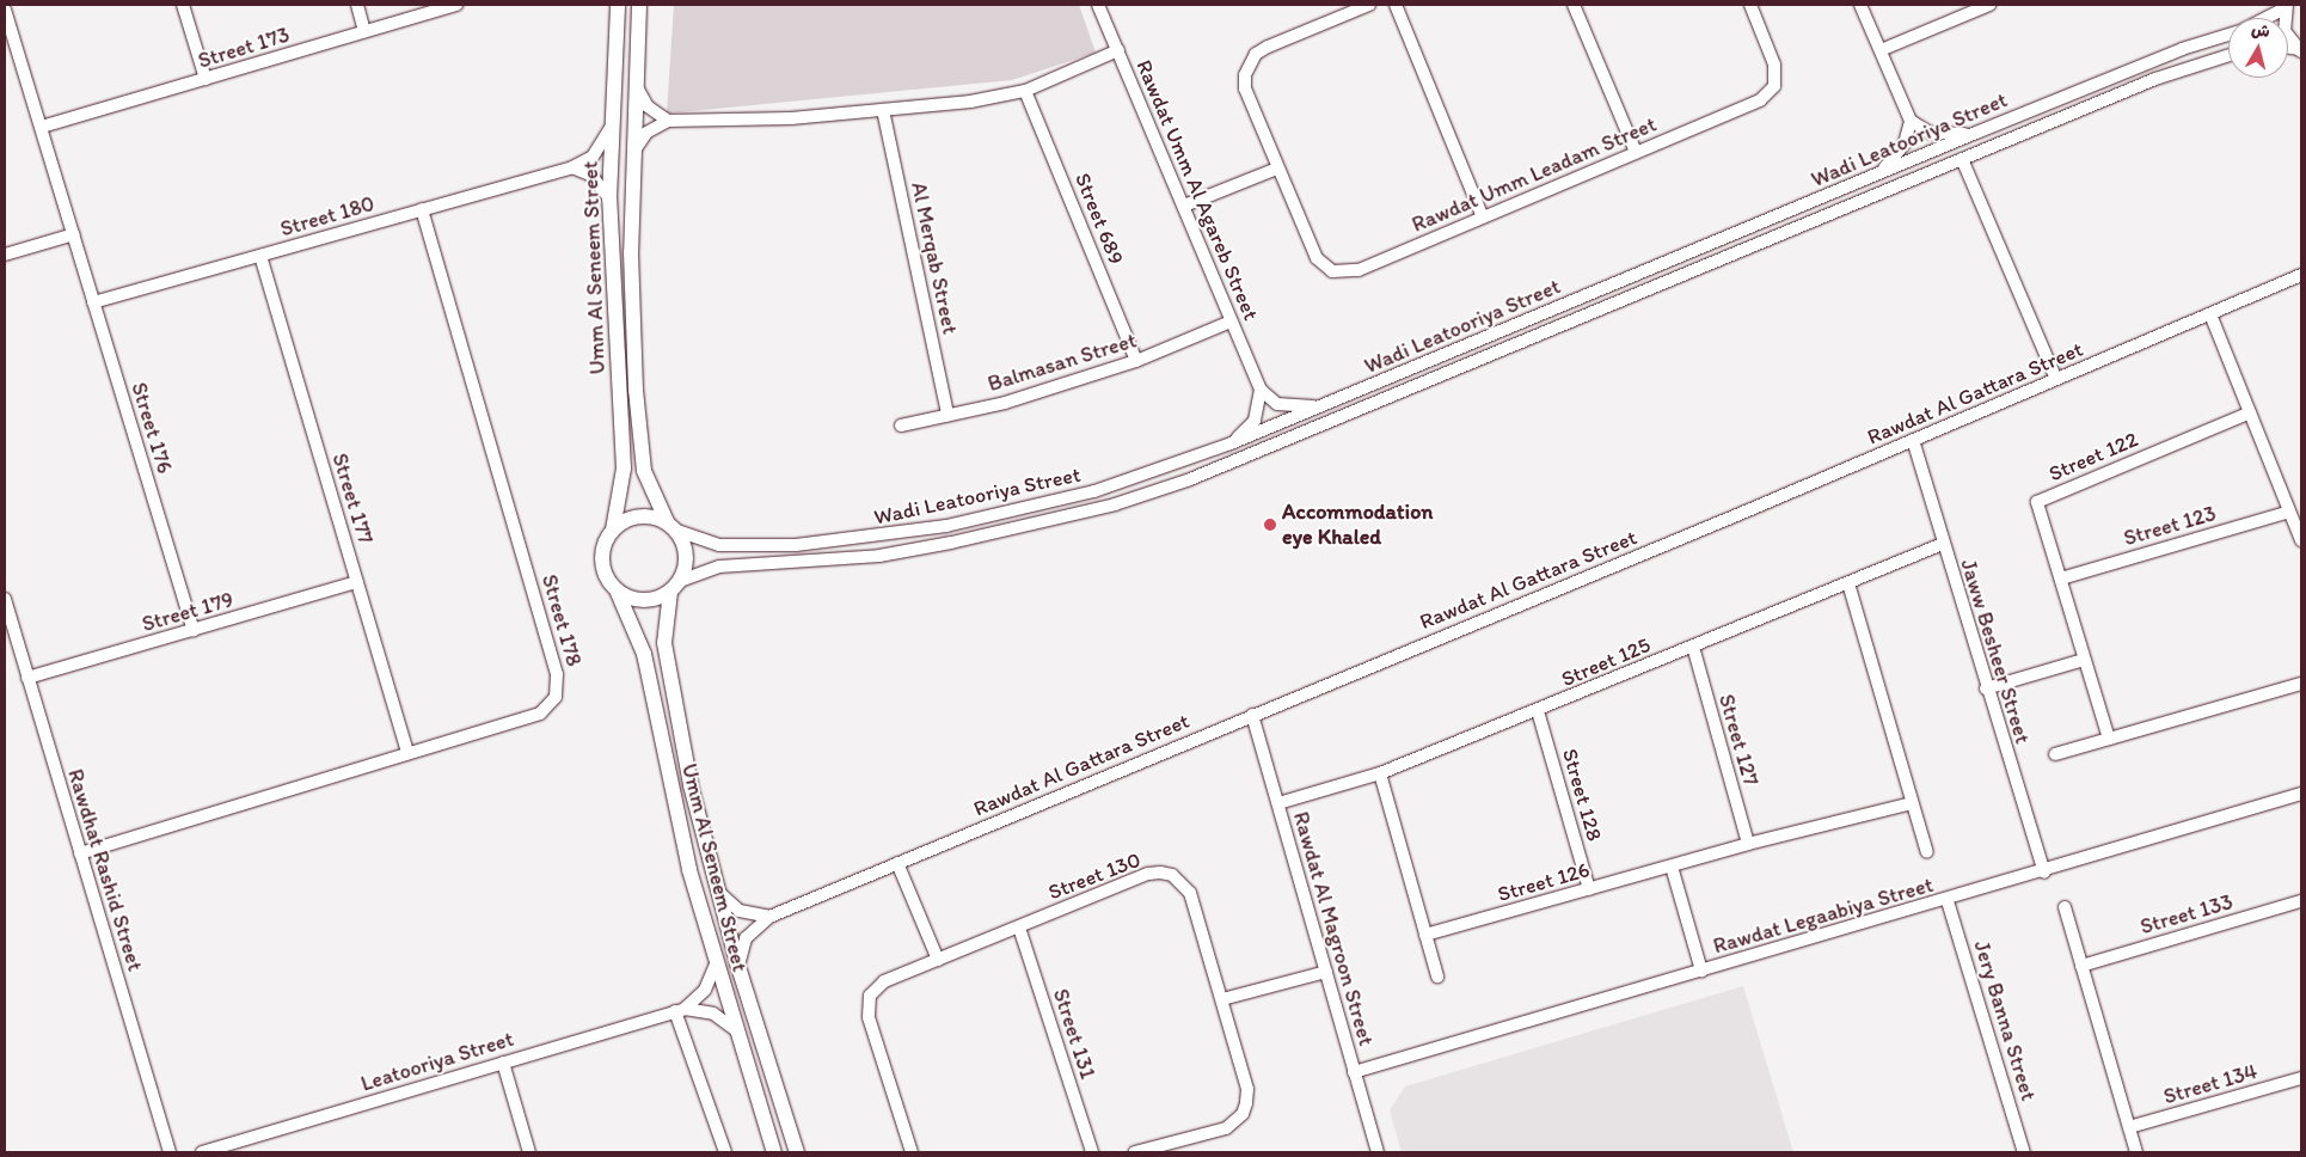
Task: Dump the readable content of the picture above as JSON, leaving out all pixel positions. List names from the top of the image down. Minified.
{"streets":{"main road":["Umm Al Seneem Street"],"street":["Street 173","Wadi Leatooriya Street","Rawdat Umm Leadam Street","Rawdat Umm Al Agareb Street","Street 180","Street 689","Al Merqab Street","Balmasan Street","Rawdat Al Gattara Street","Street 176","Street 122","Street 177","Street 123","Street 179","Street 178","Jaww Besheer Street","Street 125","Street 127","Street 128","Rawdhat Rashid Street","Street 130","Street 126","Street 133","Rawdat Legaabiya Street","Rawdat Al Magroon Street","Jery Banna Street","Street 131","Leatooriya Street","Street 134"]},"crossings":[["Street 173","Street 176"],["Wadi Leatooriya Street","Umm Al Seneem Street"],["Rawdat Umm Al Agareb Street","Balmasan Street"],["Street 180","Umm Al Seneem Street"],["Street 180","Street 176"],["Street 180","Street 177"],["Street 180","Street 178"],["Street 689","Balmasan Street"],["Al Merqab Street","Balmasan Street"],["Umm Al Seneem Street","Rawdat Al Gattara Street"],["Umm Al Seneem Street","Leatooriya Street"],["Rawdat Al Gattara Street","Jaww Besheer Street"],["Rawdat Al Gattara Street","Rawdat Al Magroon Street"],["Street 176","Street 179"],["Street 122","Street 123"],["Street 177","Street 179"],["Street 177","Street 178"],["Street 179","Rawdhat Rashid Street"],["Street 178","Rawdhat Rashid Street"],["Jaww Besheer Street","Street 125"],["Jaww Besheer Street","Rawdat Legaabiya Street"],["Street 125","Street 127"],["Street 125","Street 128"],["Street 125","Rawdat Al Magroon Street"],["Street 127","Street 126"],["Street 128","Street 126"],["Street 130","Street 131"],["Rawdat Legaabiya Street","Rawdat Al Magroon Street"],["Rawdat Legaabiya Street","Jery Banna Street"]],"places":["Accommodation eye Khaled"],"north":"top"}
